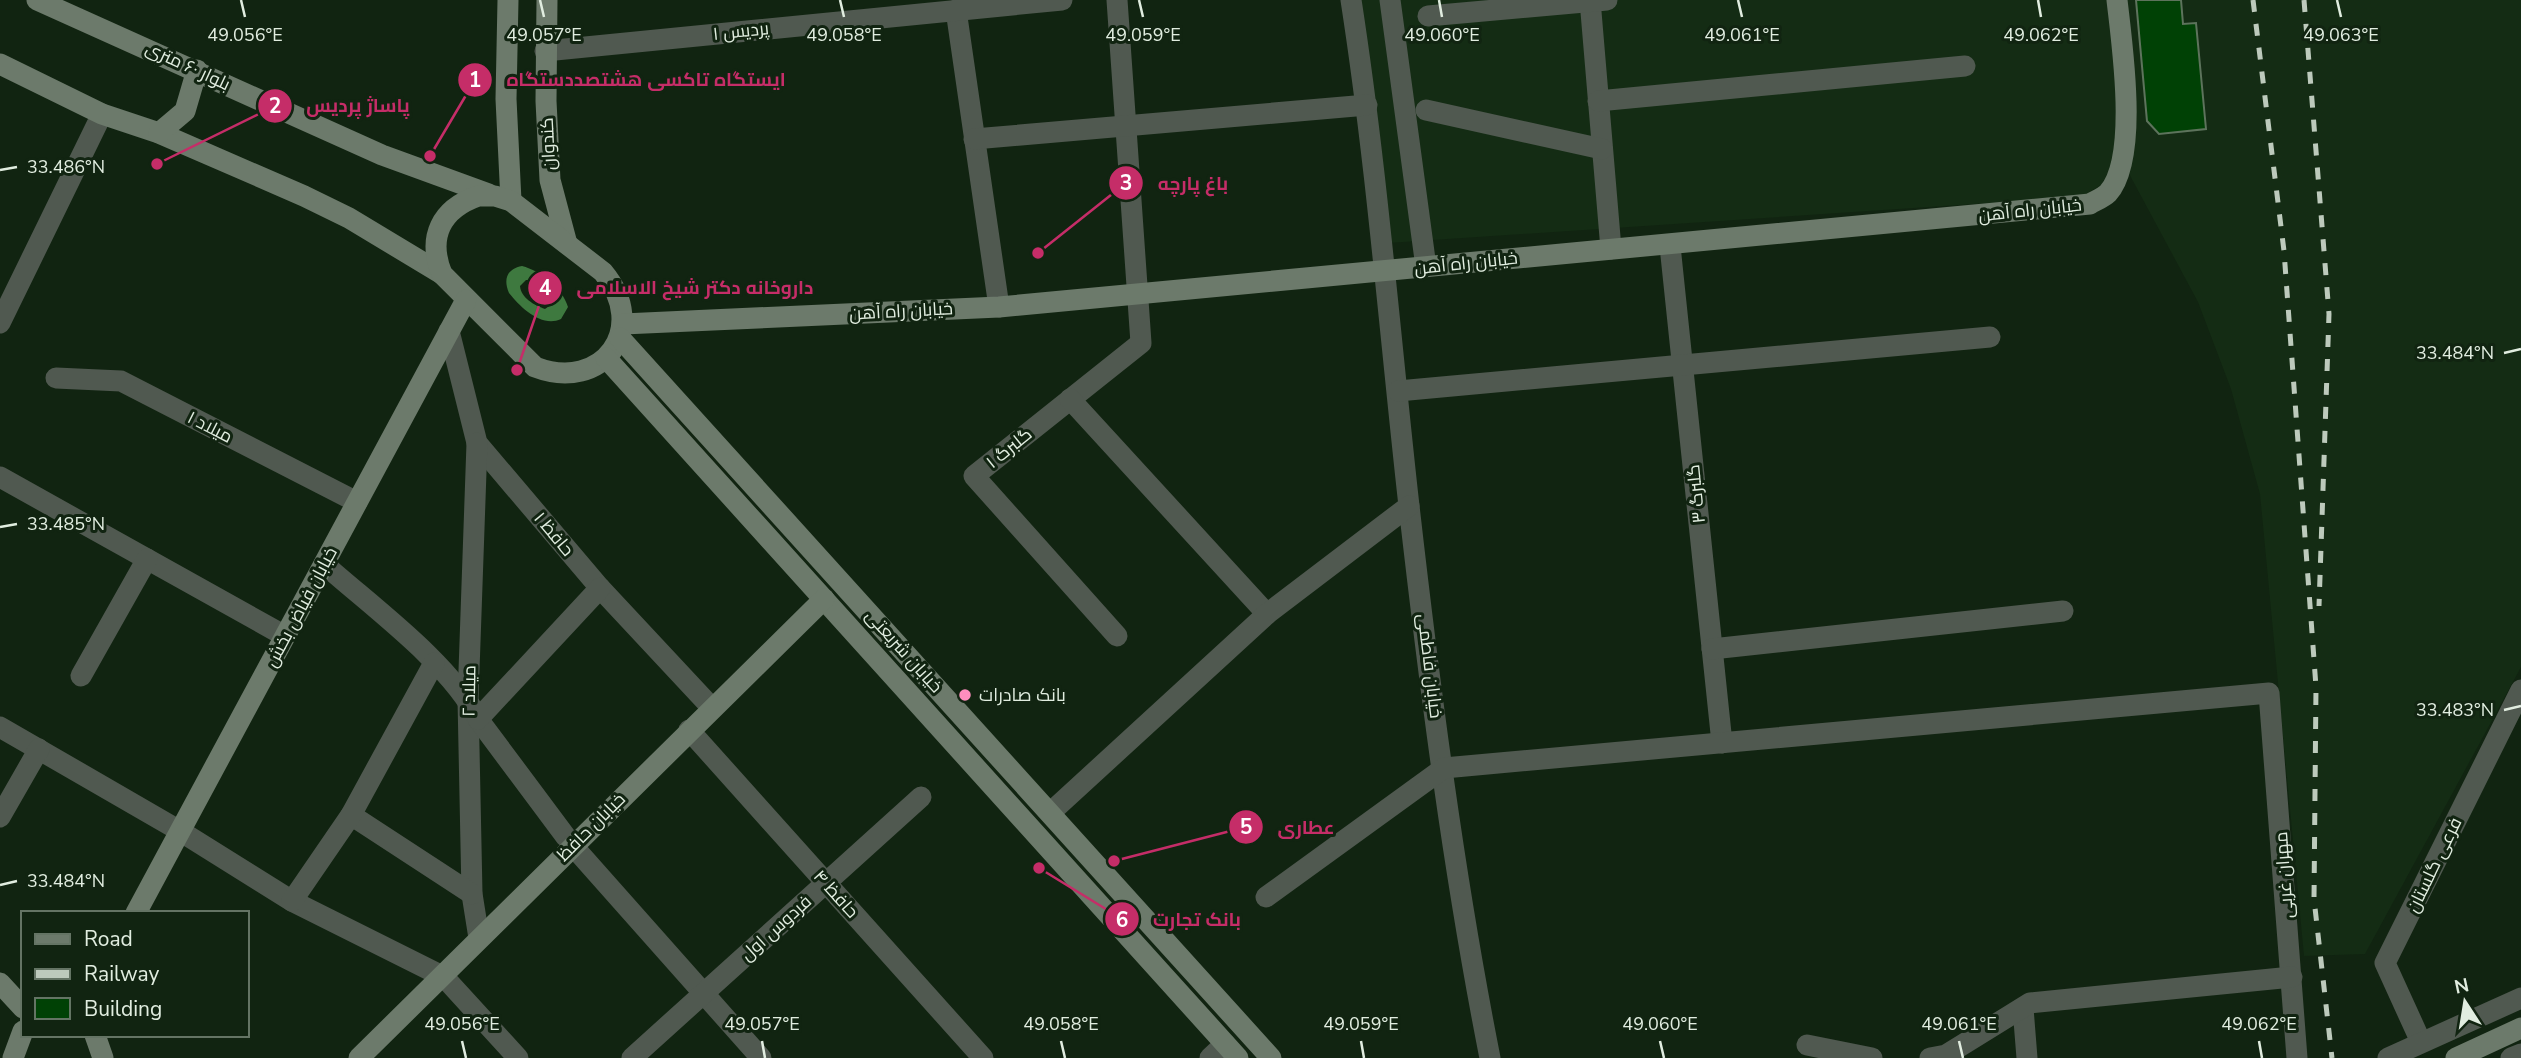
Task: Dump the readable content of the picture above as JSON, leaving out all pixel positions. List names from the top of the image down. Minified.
{"streets":{"street":["پردیس ۱","بلوار ۶۰ متری","کندوان","خیابان راه آهن","میلاد ۱","گلبرگ ۱","گلبرگ ۳","حافظ ۱","خیابان فیاض بخش","خیابان شریعتی","خیابان فاطمی","میلاد ۲","خیابان حافظ","فرعی گلستان","مهران غربی","حافظ ۴","فردوس اول"]},"crossings":[["پردیس ۱","کندوان"],["بلوار ۶۰ متری","کندوان"],["بلوار ۶۰ متری","خیابان راه آهن"],["بلوار ۶۰ متری","خیابان شریعتی"],["خیابان راه آهن","گلبرگ ۱"],["خیابان راه آهن","گلبرگ ۳"],["خیابان راه آهن","خیابان شریعتی"],["خیابان راه آهن","خیابان فاطمی"],["میلاد ۱","خیابان فیاض بخش"],["گلبرگ ۳","مهران غربی"],["حافظ ۱","خیابان فیاض بخش"],["حافظ ۱","میلاد ۲"],["حافظ ۱","خیابان حافظ"],["خیابان شریعتی","خیابان حافظ"],["میلاد ۲","خیابان حافظ"],["خیابان حافظ","حافظ ۴"],["حافظ ۴","فردوس اول"]],"places":["ایستگاه تاکسی هشتصددستگاه","پاساژ پردیس","باغ پارچه","داروخانه دکتر شیخ الاسلامی","بانک صادرات","عطاری","بانک تجارت"],"legend":["Road","Railway","Building"],"north":"top","coordinates":["49.056°E","49.057°E","49.058°E","49.059°E","49.060°E","49.061°E","49.062°E","49.063°E","33.486°N","33.484°N","33.485°N","33.483°N"]}
